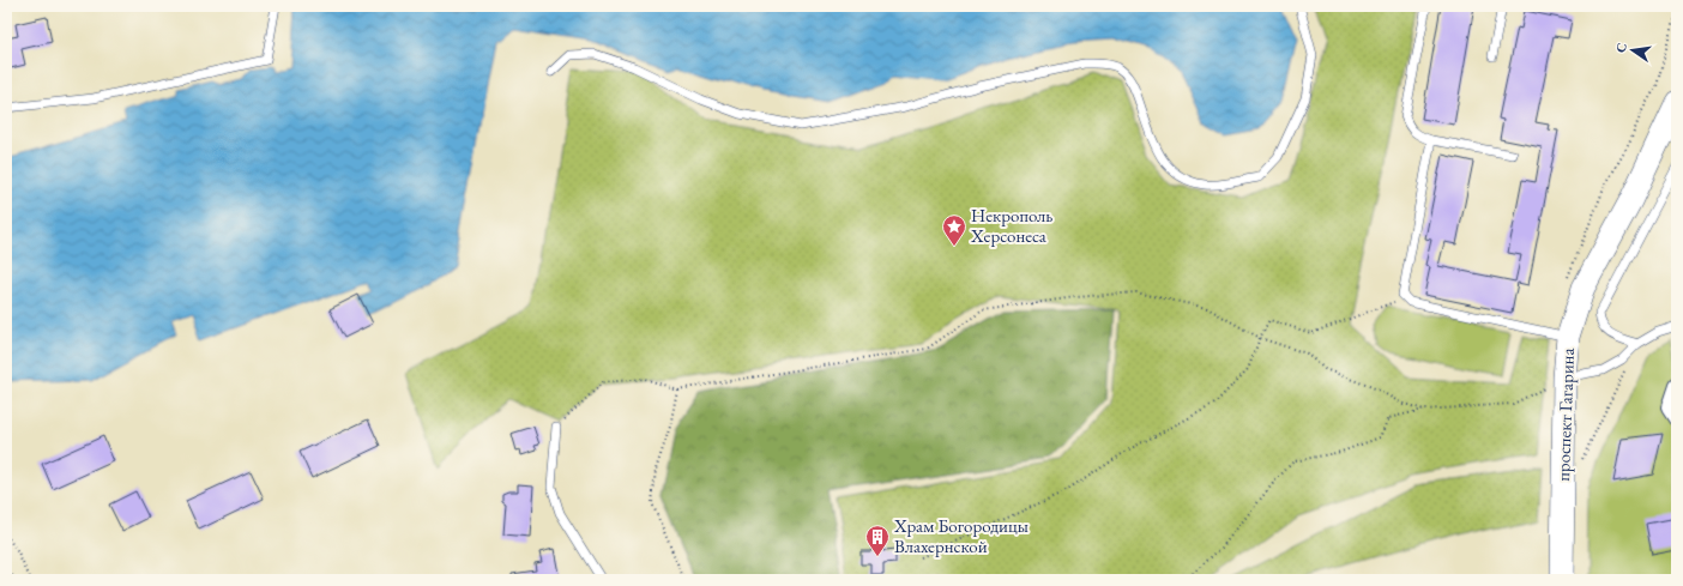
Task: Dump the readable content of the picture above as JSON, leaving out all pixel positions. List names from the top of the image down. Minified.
{"streets":{"main road":["проспект Гагарина"]},"places":{"place":["Некрополь Херсонеса"],"building":["Храм Богородицы Влахернской"]},"north":"left"}
